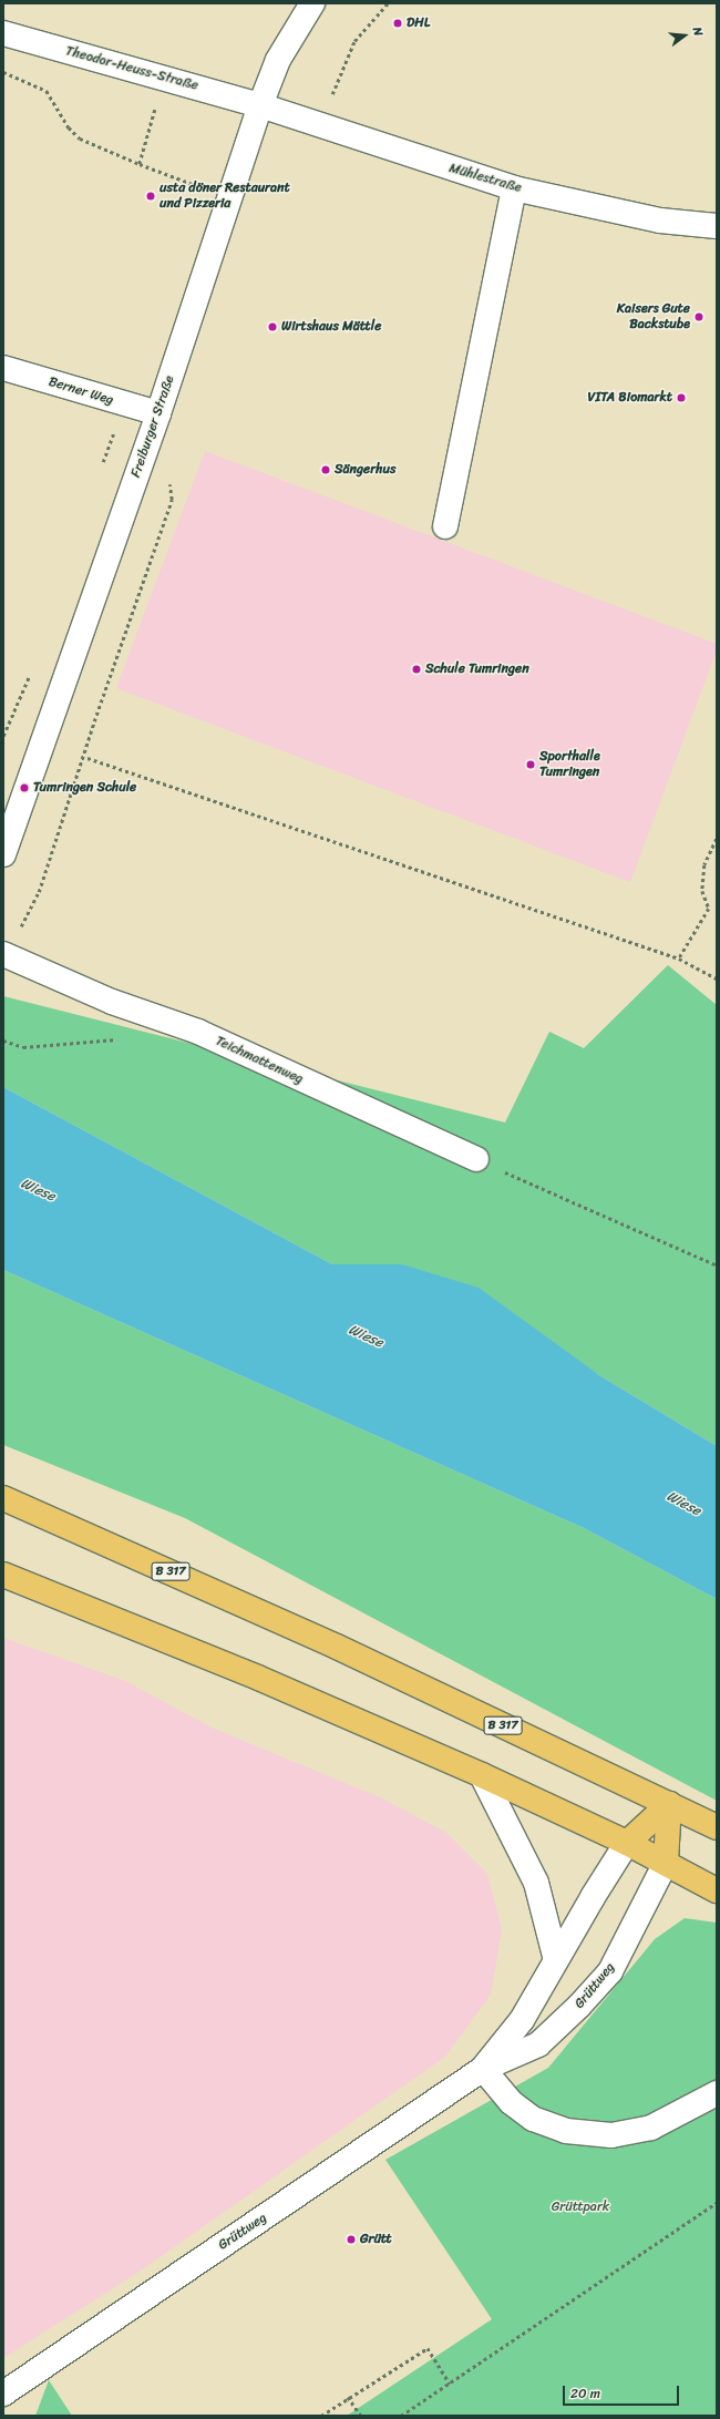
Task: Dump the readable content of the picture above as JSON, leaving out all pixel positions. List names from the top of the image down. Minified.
{"streets":{"main road":["B 317"],"street":["Theodor-Heuss-Straße","Mühlestraße","Berner Weg","Freiburger Straße","Teichmattenweg","Grüttweg"]},"crossings":[["Theodor-Heuss-Straße","Mühlestraße"],["Theodor-Heuss-Straße","Freiburger Straße"],["Mühlestraße","Freiburger Straße"],["Berner Weg","Freiburger Straße"]],"water":["Wiese"],"parks":["Grüttpark"],"places":["DHL","usta döner Restaurant und Pizzeria","Kaisers Gute Backstube","Wirtshaus Mättle","VITA Biomarkt","Sängerhus","Schule Tumringen","Sporthalle Tumringen","Tumringen Schule","Grütt"],"scale_bar":"20 m","north":"right"}
